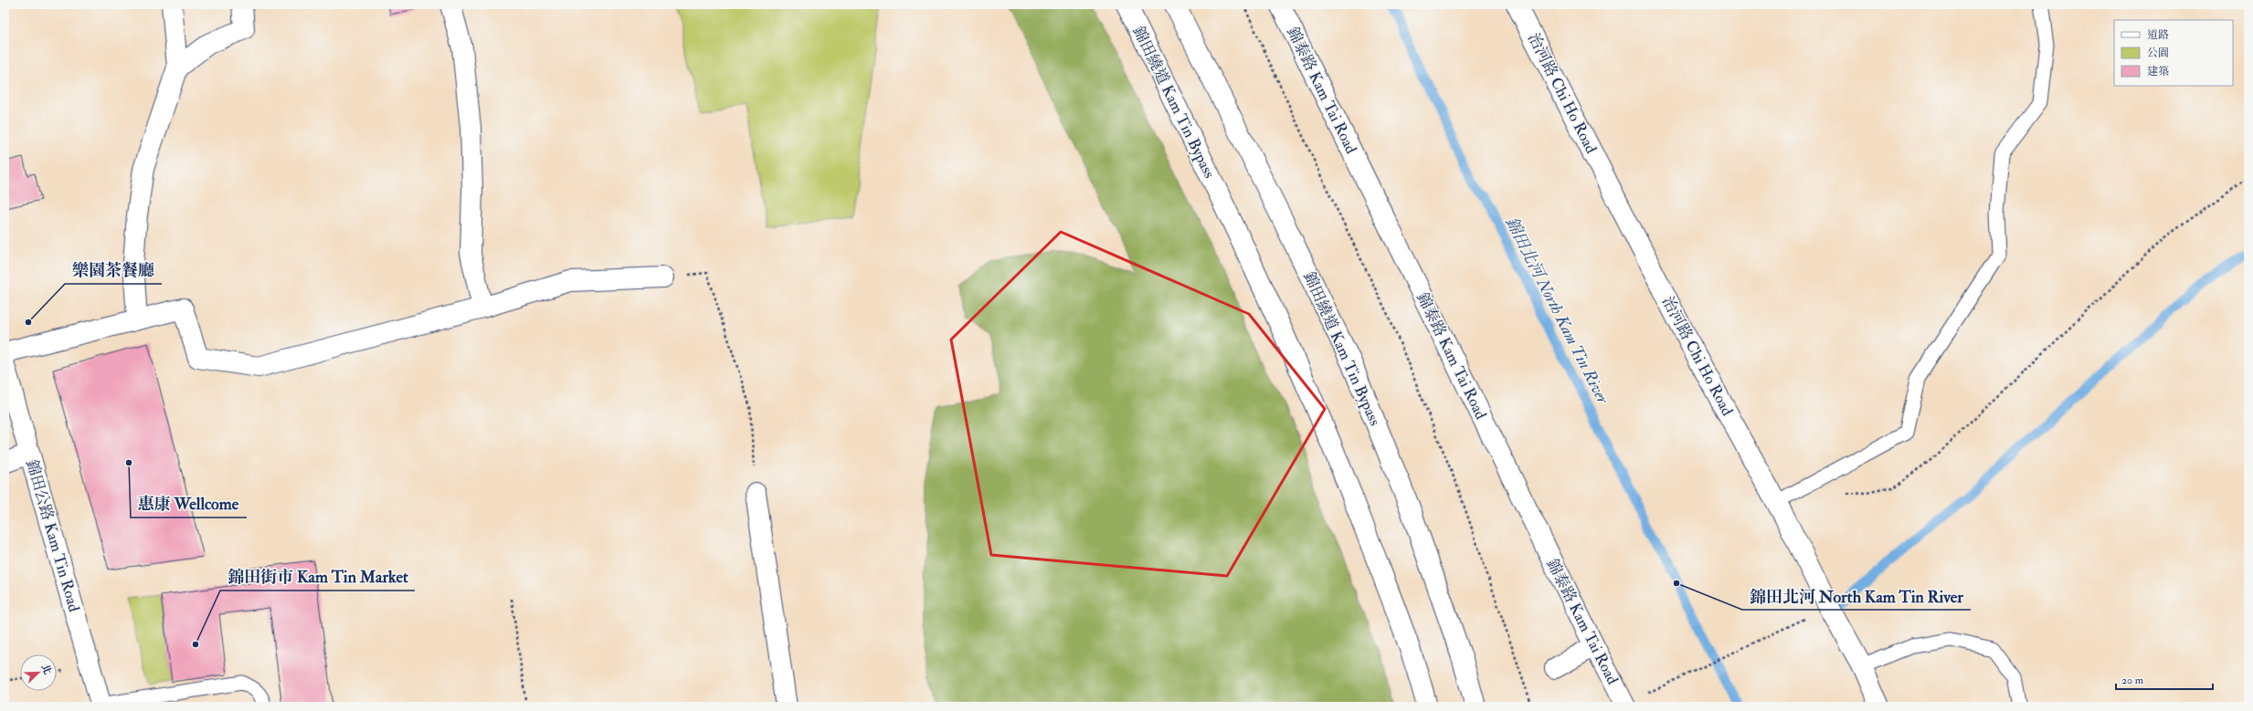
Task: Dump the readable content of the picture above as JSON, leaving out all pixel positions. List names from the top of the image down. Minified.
{"streets":{"street":["錦泰路 Kam Tai Road","治河路 Chi Ho Road","錦田繞道 Kam Tin Bypass","錦田公路 Kam Tin Road"]},"water":["錦田北河 North Kam Tin River"],"places":["樂園茶餐廳","惠康 Wellcome","錦田北河 North Kam Tin River","錦田街市 Kam Tin Market"],"legend":["道路","公園","建築"],"scale_bar":"20 m","north":"top right"}
